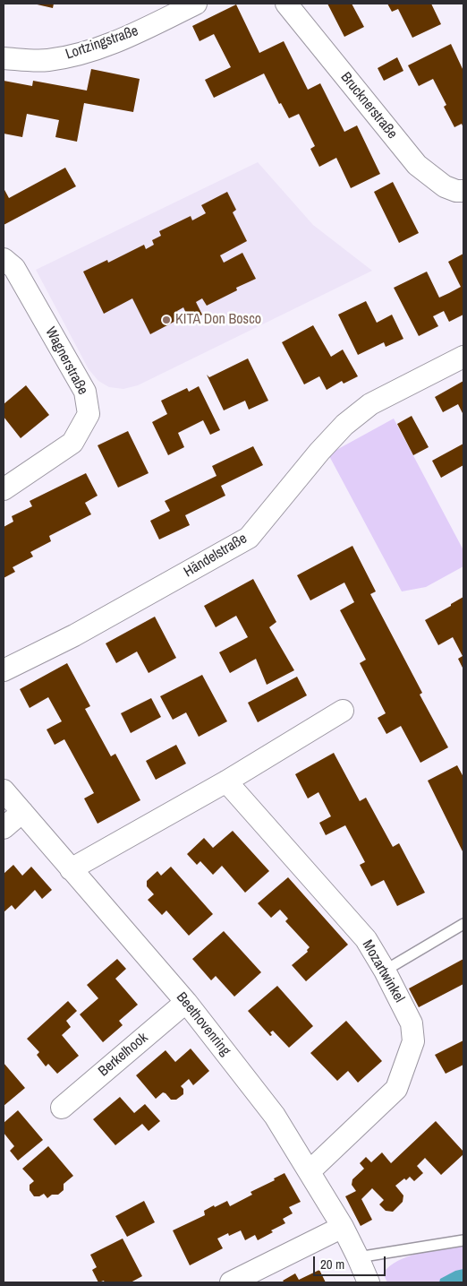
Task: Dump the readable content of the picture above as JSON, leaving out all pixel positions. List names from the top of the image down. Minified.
{"streets":{"street":["Lortzingstraße","Brucknerstraße","Wagnerstraße","Händelstraße","Mozartwinkel","Beethovenring","Berkelhook"]},"crossings":[["Mozartwinkel","Beethovenring"],["Beethovenring","Berkelhook"]],"places":["KITA Don Bosco"],"scale_bar":"20 m"}
